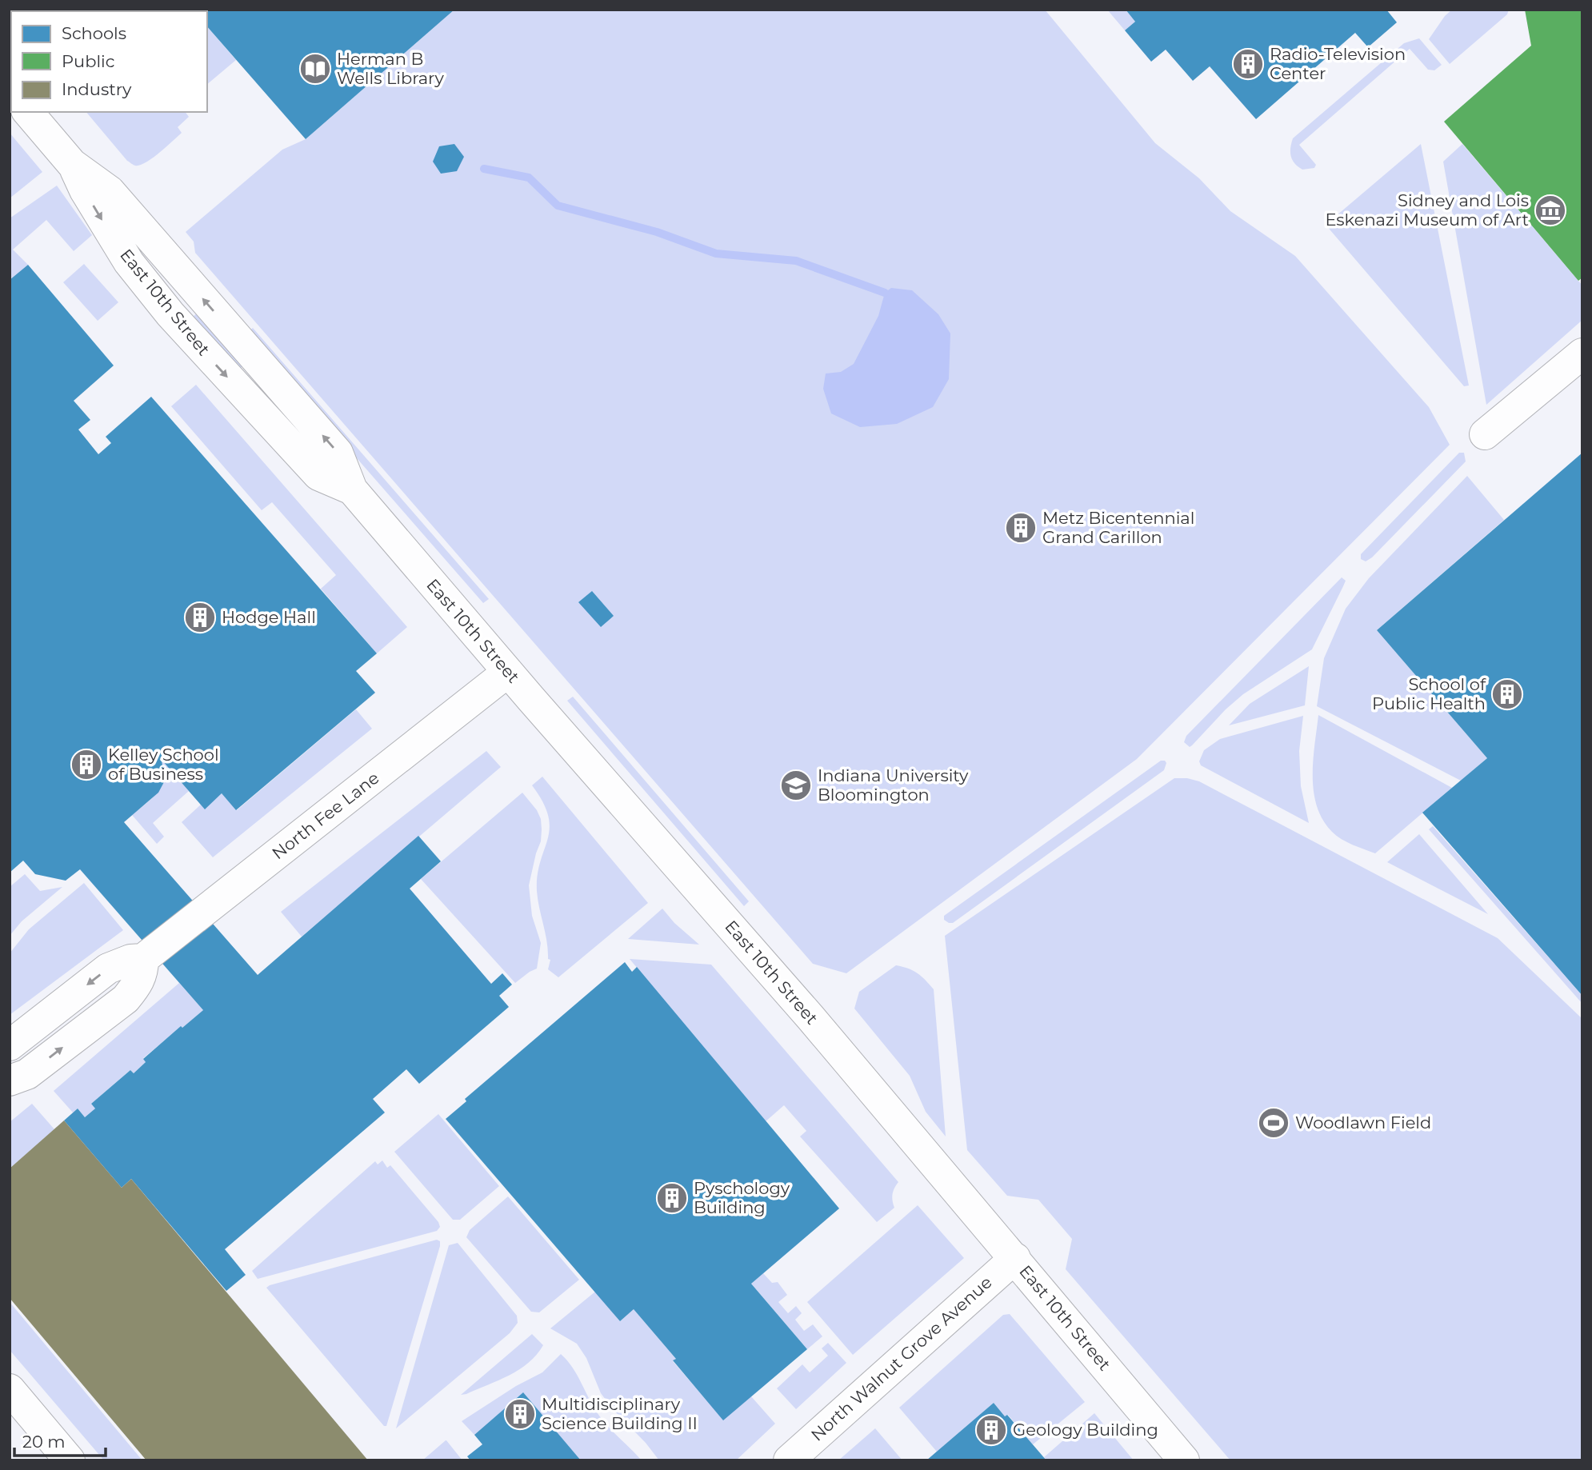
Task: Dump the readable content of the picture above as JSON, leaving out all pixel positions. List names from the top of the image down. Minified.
{"streets":{"street":["East 10th Street","North Fee Lane","North Walnut Grove Avenue"]},"crossings":[["East 10th Street","North Fee Lane"],["East 10th Street","North Walnut Grove Avenue"]],"places":{"building":["Radio-Television Center","Metz Bicentennial Grand Carillon","Hodge Hall","School of Public Health","Kelley School of Business","Pyschology Building","Multidisciplinary Science Building II","Geology Building"],"library":["Herman B Wells Library"],"museum":["Sidney and Lois Eskenazi Museum of Art"],"school or university":["Indiana University Bloomington"],"sports":["Woodlawn Field"]},"legend":["Schools","Public","Industry"],"scale_bar":"20 m"}
